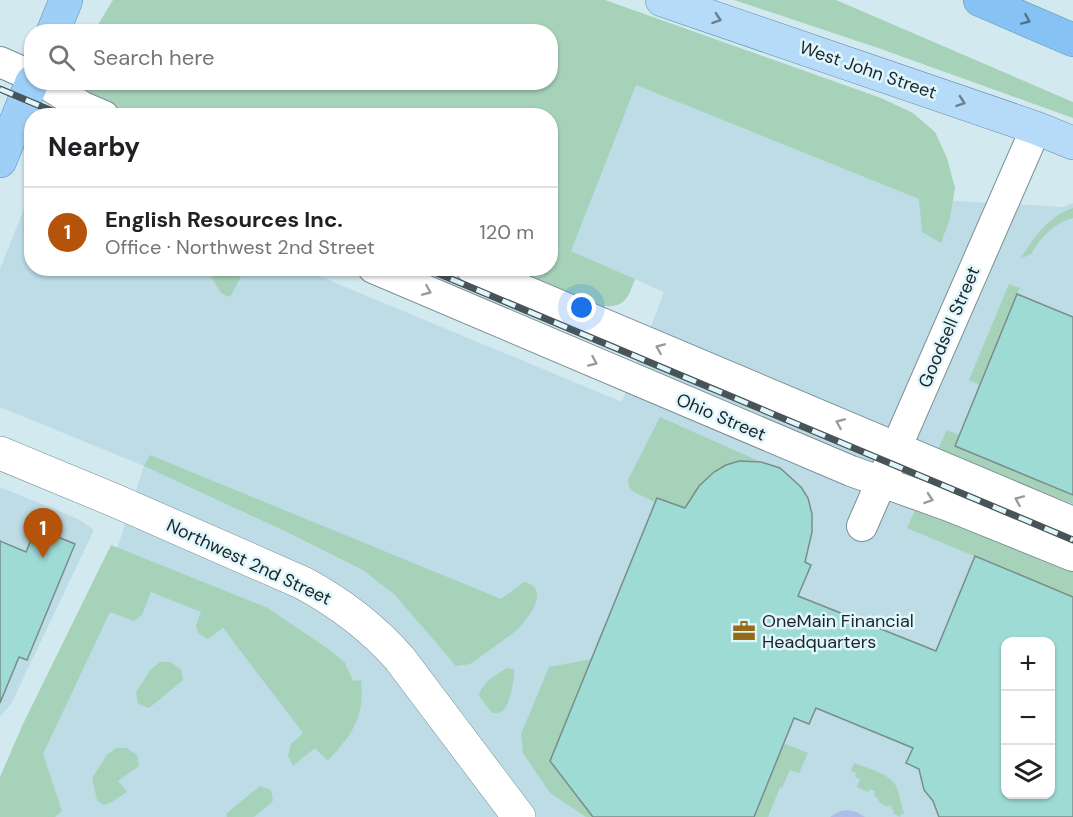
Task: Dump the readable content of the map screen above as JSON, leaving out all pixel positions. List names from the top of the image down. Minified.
{"streets":{"main road":["West John Street","Northwest 2nd Street"],"street":["Goodsell Street","Ohio Street"]},"crossings":[["West John Street","Goodsell Street"],["Goodsell Street","Ohio Street"]],"one_way":["West John Street"],"places":{"office":["OneMain Financial Headquarters"]},"page":{"search":"Search here","heading":"Nearby","list":[{"mark":"1","name":"English Resources Inc.","note":"Office · Northwest 2nd Street","value":"120 m"}],"pins":"1","map_buttons":["+","−"]}}
